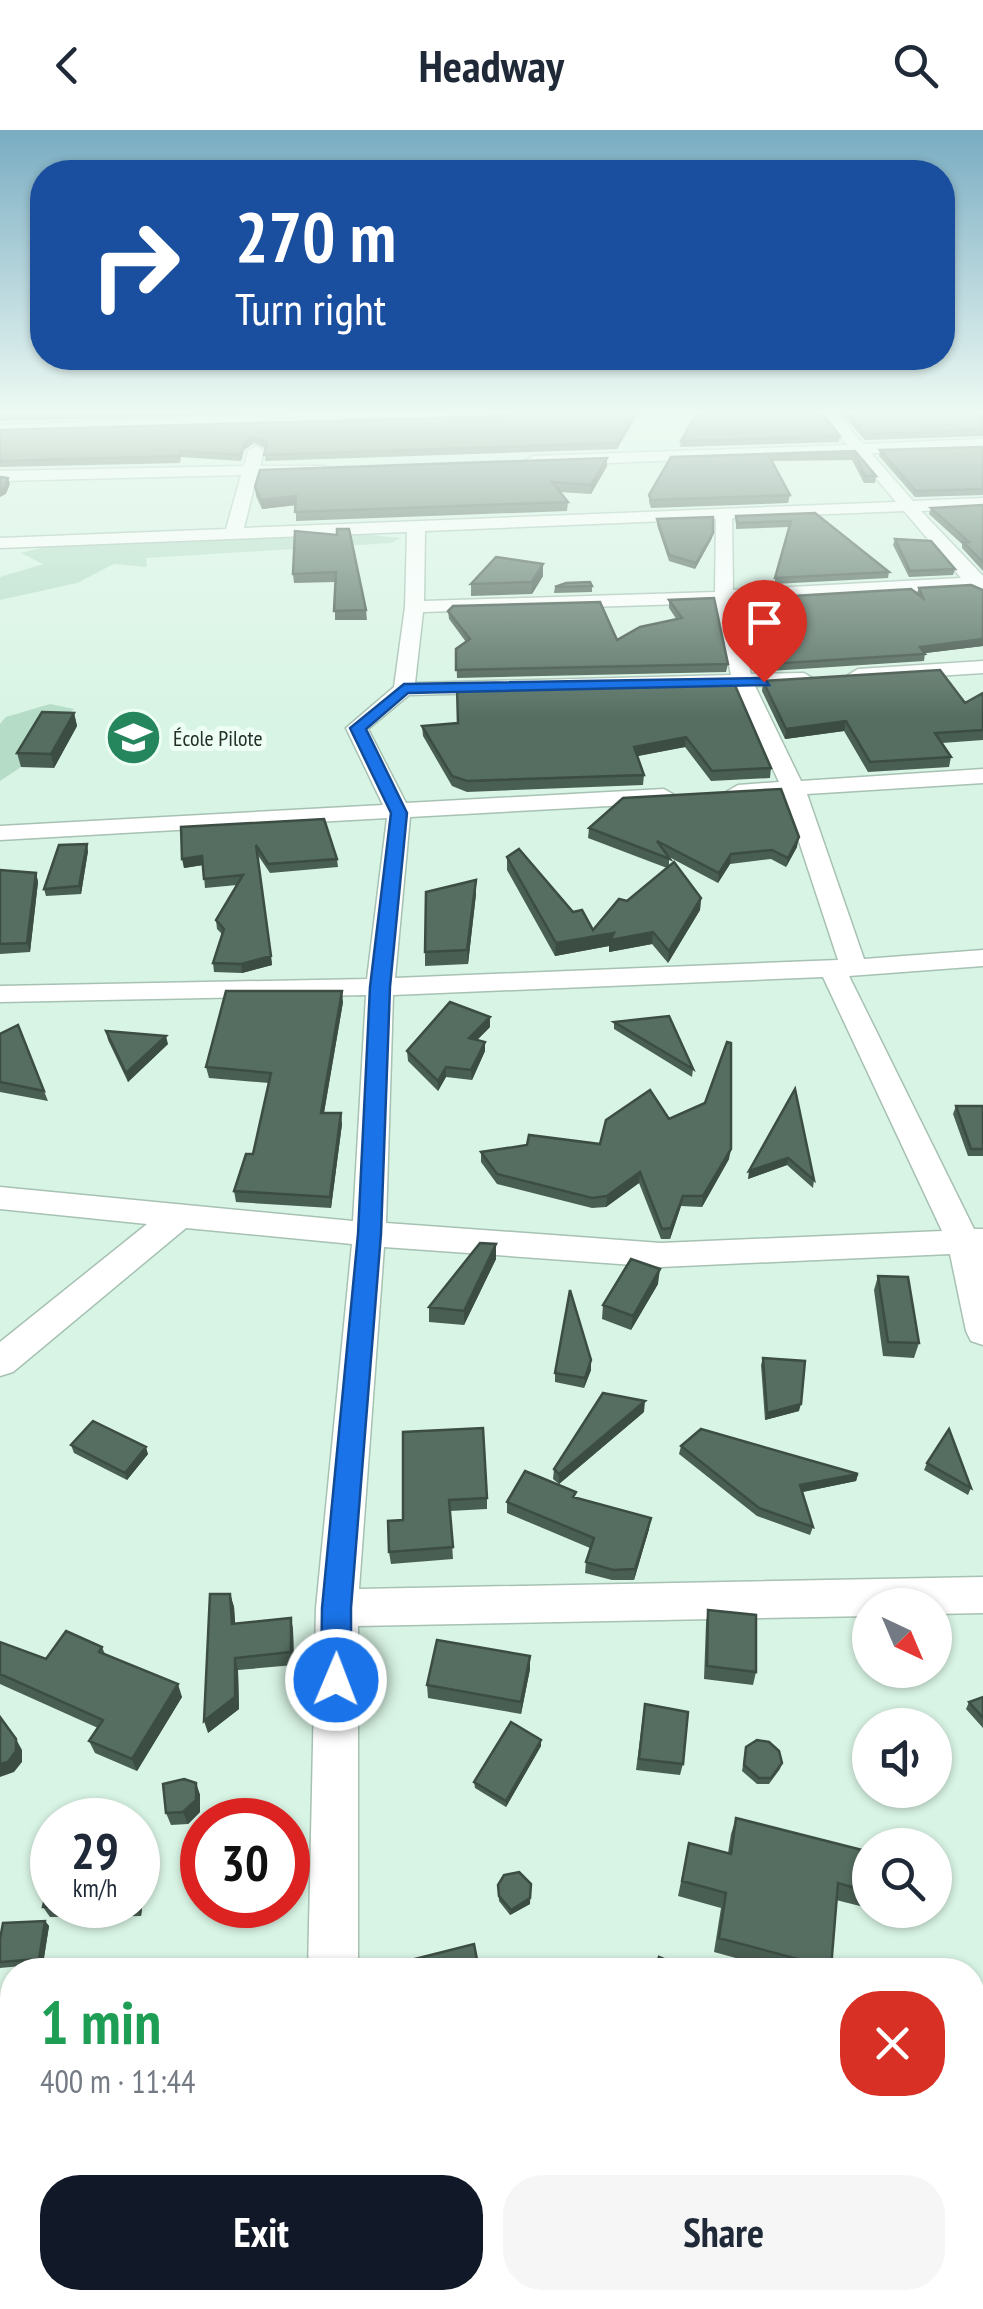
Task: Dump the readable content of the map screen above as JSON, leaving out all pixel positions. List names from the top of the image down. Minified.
{"places":{"school or university":["École Pilote"]},"north":"bottom right","page":{"header":"Headway","turn":["270 m","Turn right"],"speed":"29 km/h","limit":"30","heading":["1 min","400 m · 11:44"],"buttons":["Exit","Share"]}}
